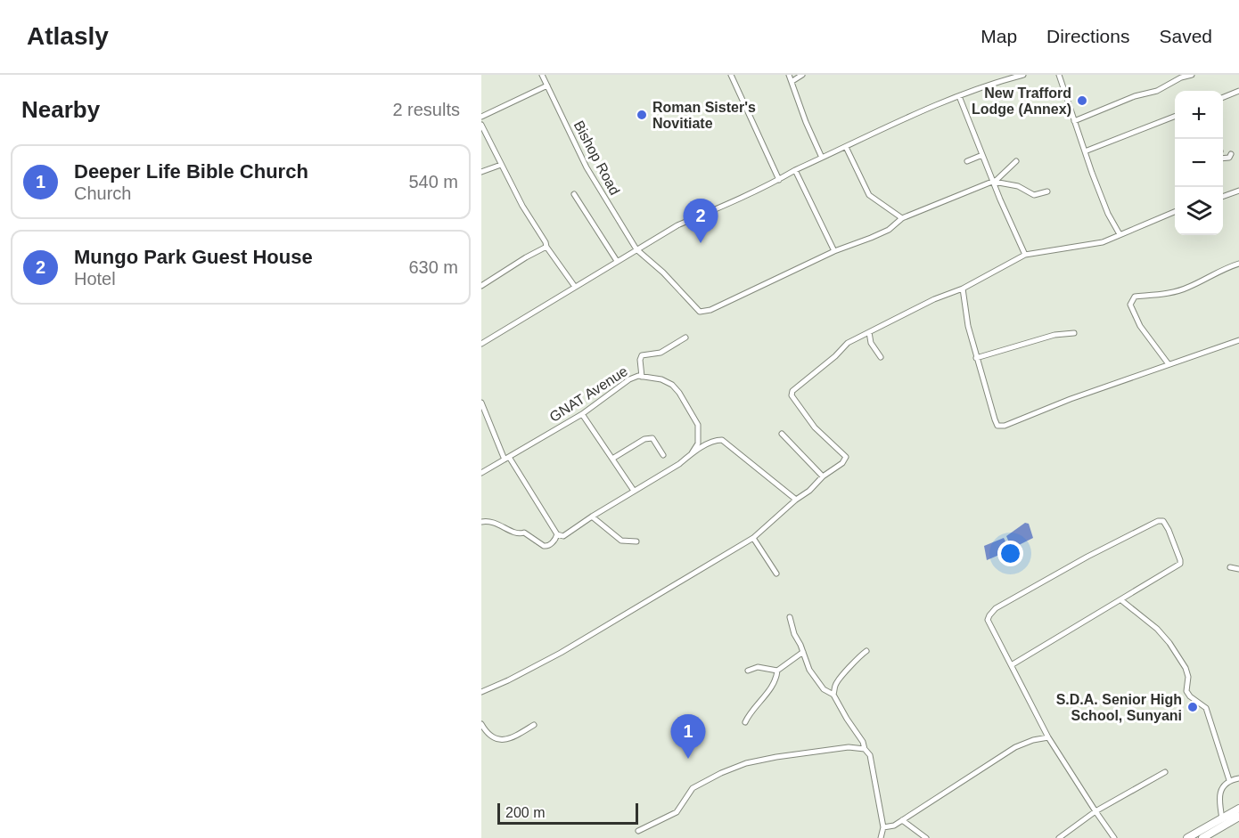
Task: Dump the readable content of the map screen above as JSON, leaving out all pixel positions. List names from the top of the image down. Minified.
{"streets":{"street":["Bishop Road","GNAT Avenue"]},"places":["New Trafford Lodge (Annex)","Roman Sister's Novitiate","S.D.A. Senior High School, Sunyani"],"scale_bar":"200 m","page":{"header":"Atlasly","nav":["Map","Directions","Saved"],"heading":["Nearby","2 results"],"map_buttons":["+","−"],"list":[{"mark":"1","name":"Deeper Life Bible Church","note":"Church","value":"540 m"},{"mark":"2","name":"Mungo Park Guest House","note":"Hotel","value":"630 m"}],"pins":["2","1"],"scale":"200 m"}}
